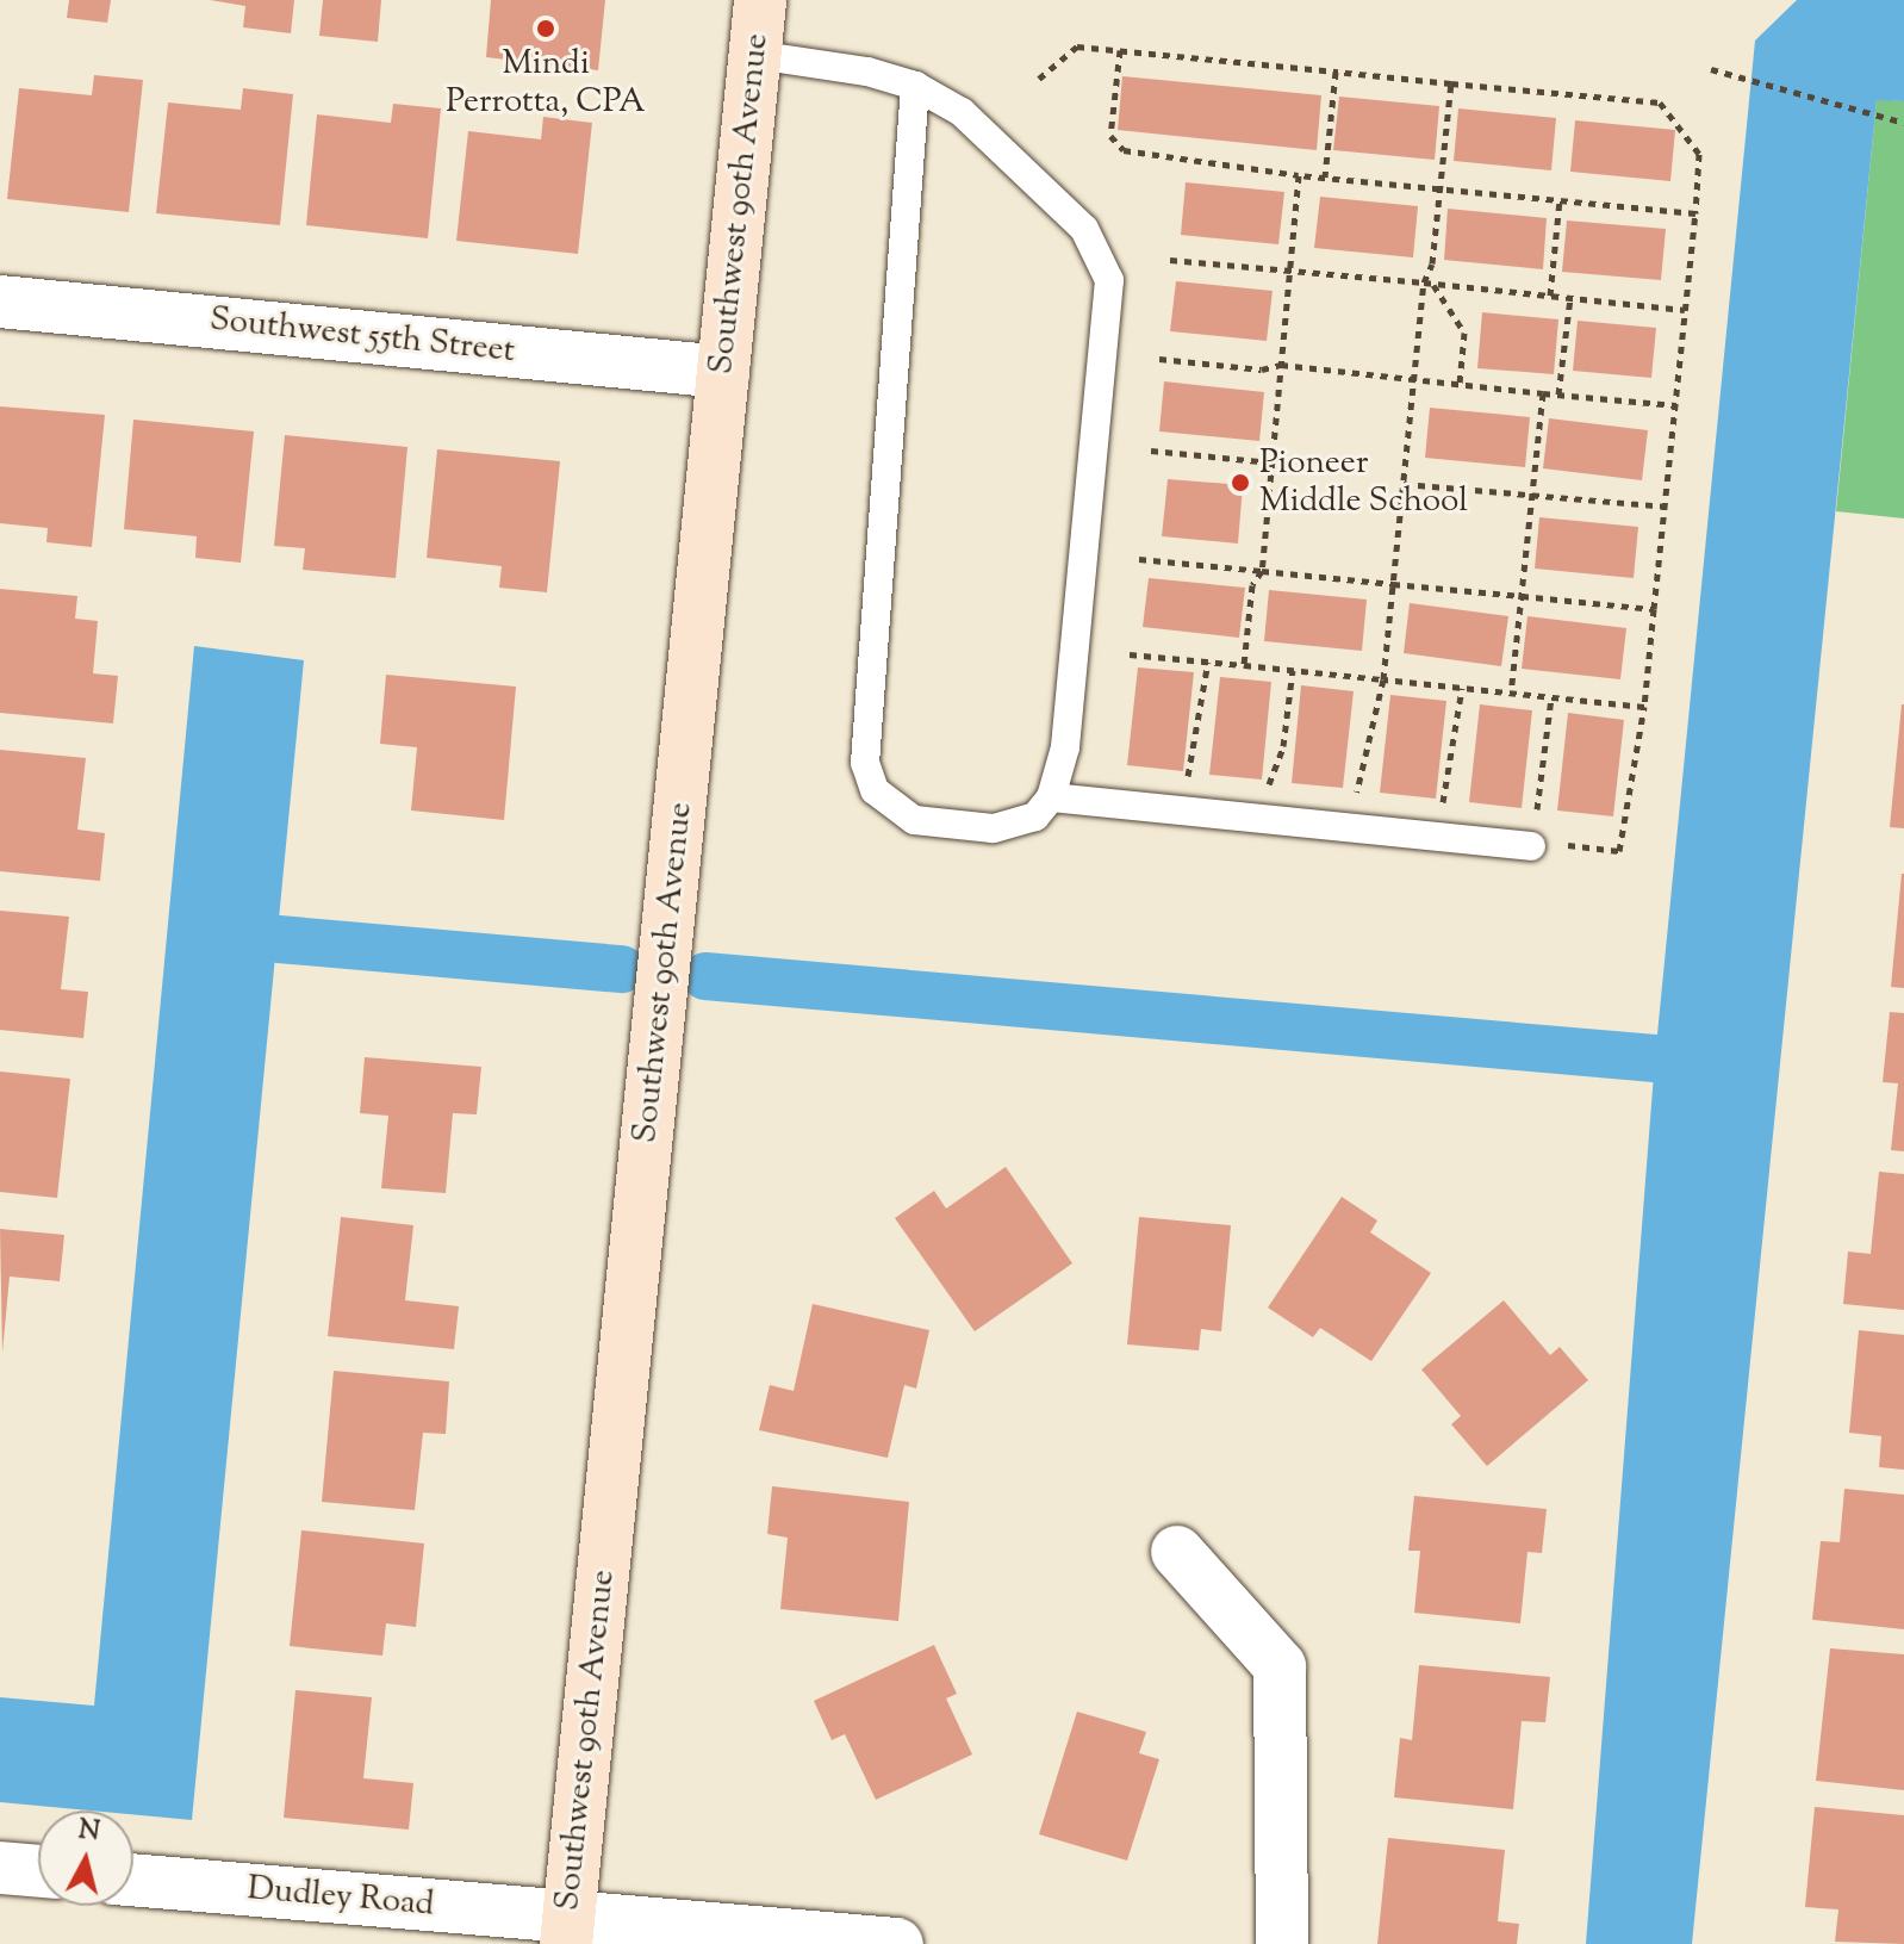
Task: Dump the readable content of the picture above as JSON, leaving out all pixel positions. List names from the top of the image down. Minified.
{"streets":{"street":["Southwest 90th Avenue","Southwest 55th Street","Dudley Road"]},"crossings":[["Southwest 90th Avenue","Southwest 55th Street"],["Southwest 90th Avenue","Dudley Road"]],"places":["Mindi Perrotta, CPA","Pioneer Middle School"],"north":"top"}
